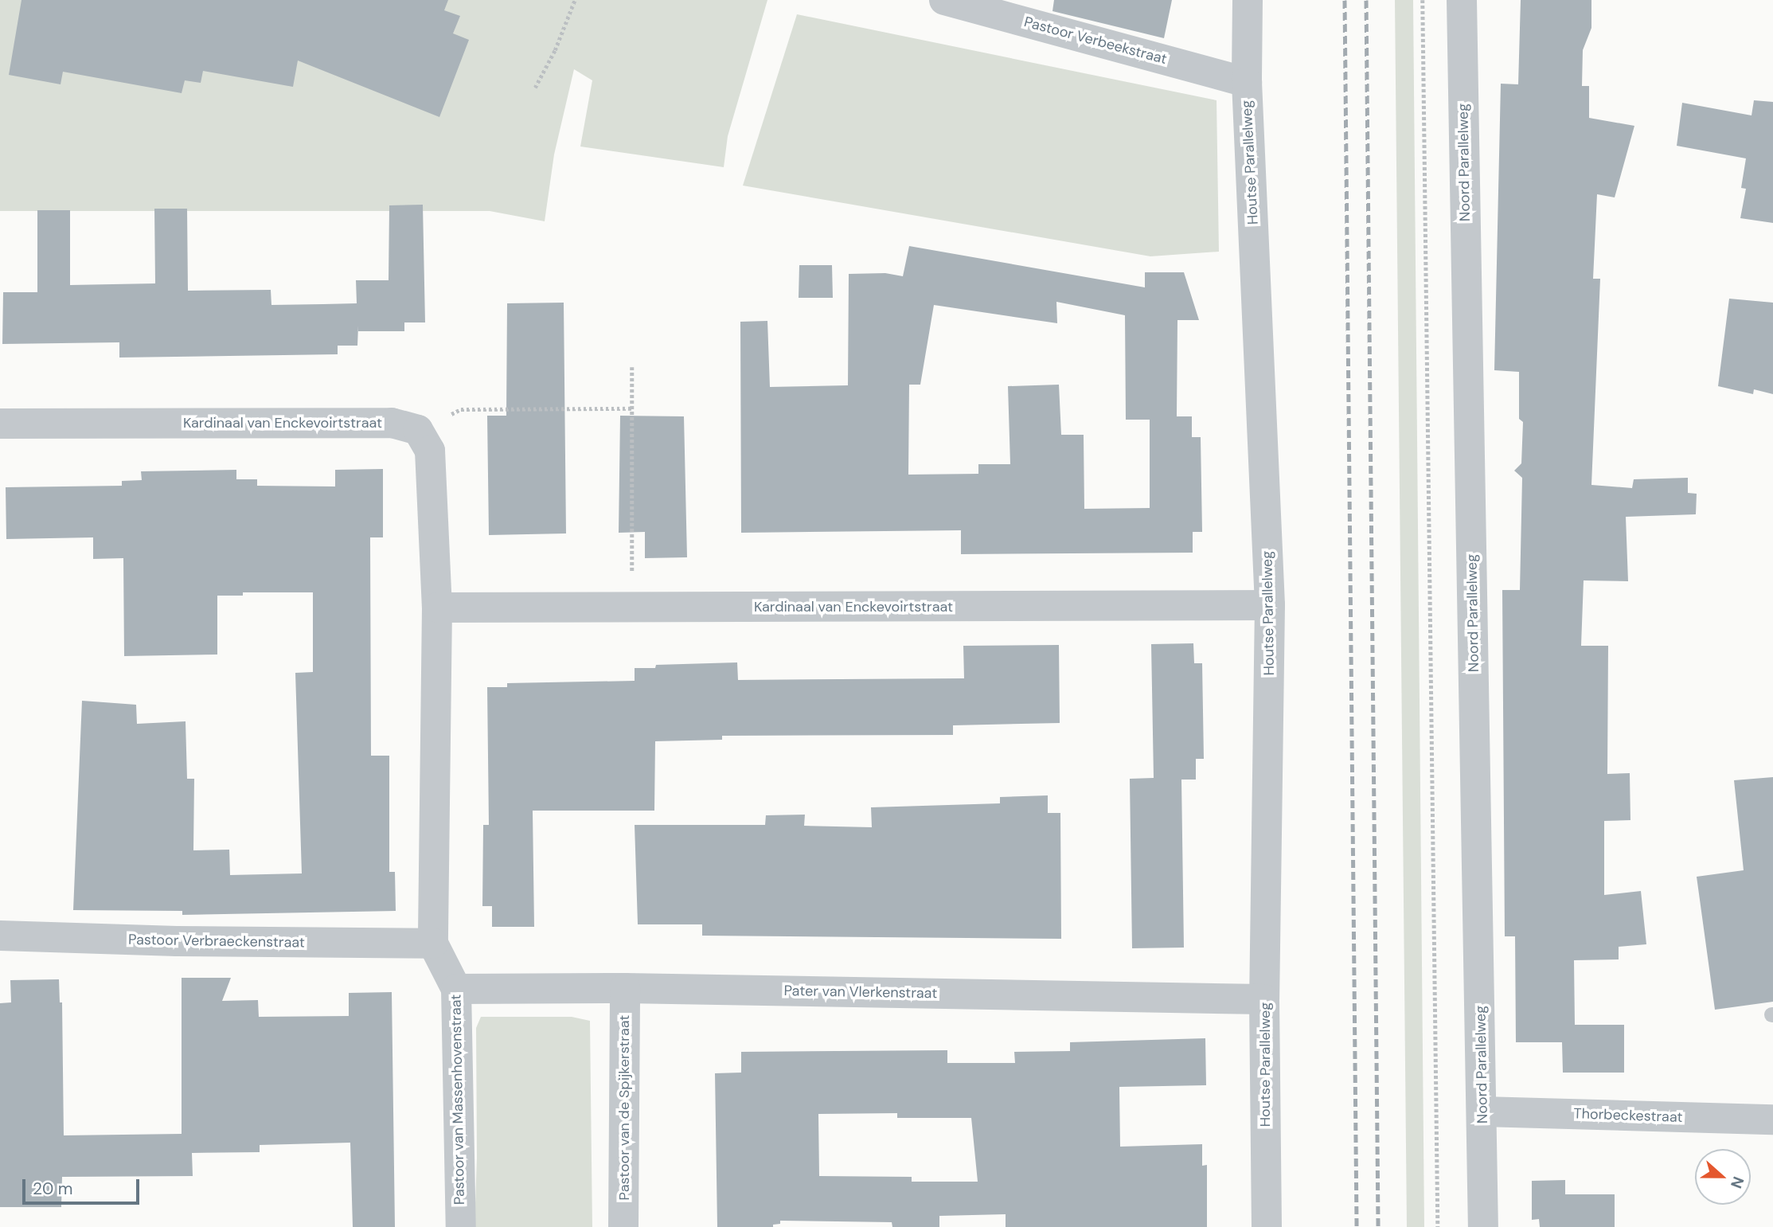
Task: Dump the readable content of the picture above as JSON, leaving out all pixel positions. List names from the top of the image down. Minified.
{"streets":{"street":["Pastoor Verbeekstraat","Houtse Parallelweg","Noord Parallelweg","Kardinaal van Enckevoirtstraat","Pastoor Verbraeckenstraat","Pater van Vlerkenstraat","Pastoor van Massenhovenstraat","Pastoor van de Spijkerstraat","Thorbeckestraat"]},"crossings":[["Pastoor Verbeekstraat","Houtse Parallelweg"],["Houtse Parallelweg","Kardinaal van Enckevoirtstraat"],["Houtse Parallelweg","Pater van Vlerkenstraat"],["Noord Parallelweg","Thorbeckestraat"],["Pastoor Verbraeckenstraat","Pastoor van Massenhovenstraat"],["Pater van Vlerkenstraat","Pastoor van Massenhovenstraat"],["Pater van Vlerkenstraat","Pastoor van de Spijkerstraat"]],"scale_bar":"20 m","north":"right"}
